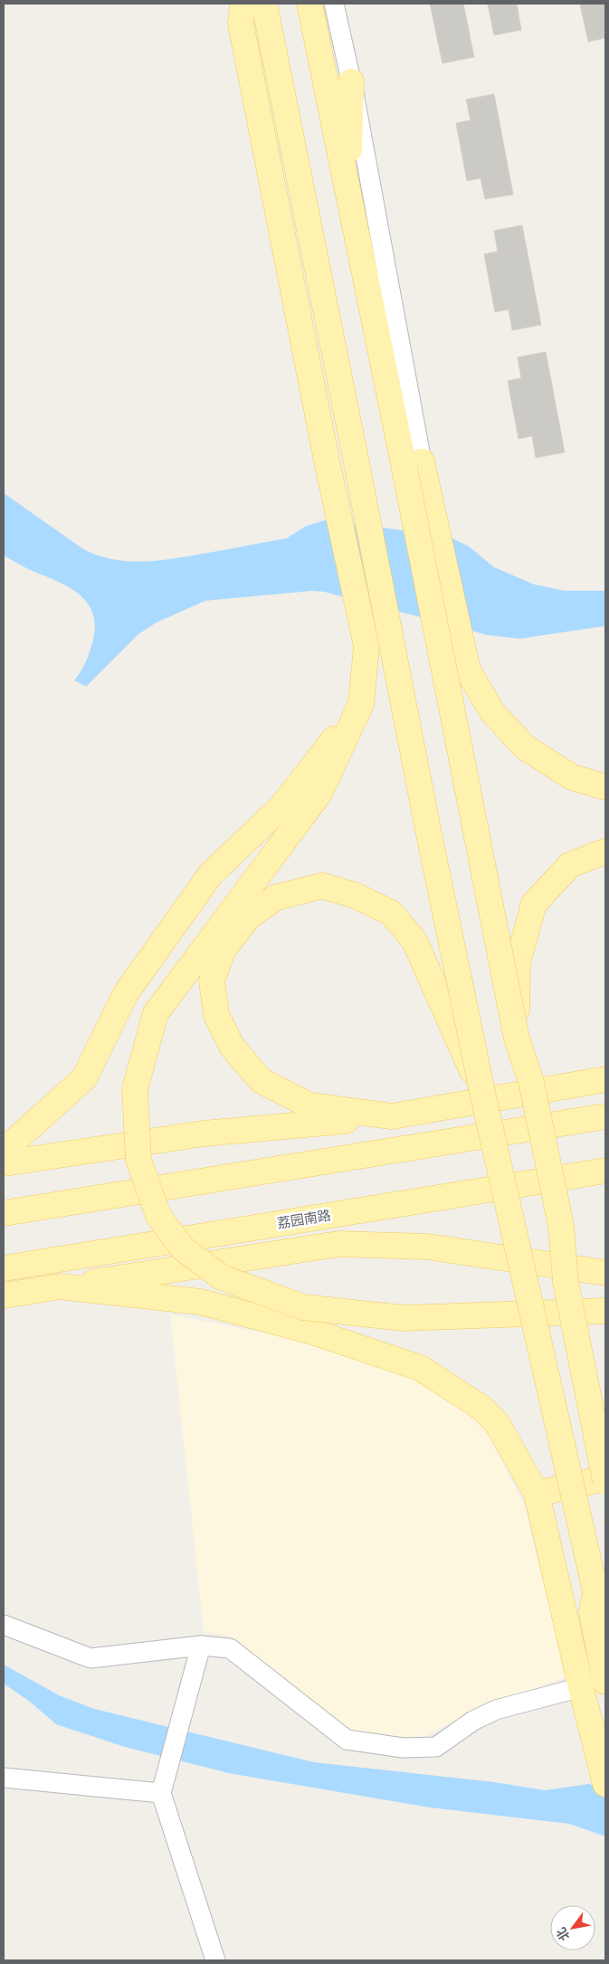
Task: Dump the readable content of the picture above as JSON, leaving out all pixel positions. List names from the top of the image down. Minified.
{"streets":{"main road":["荔园南路"]},"north":"bottom left"}
